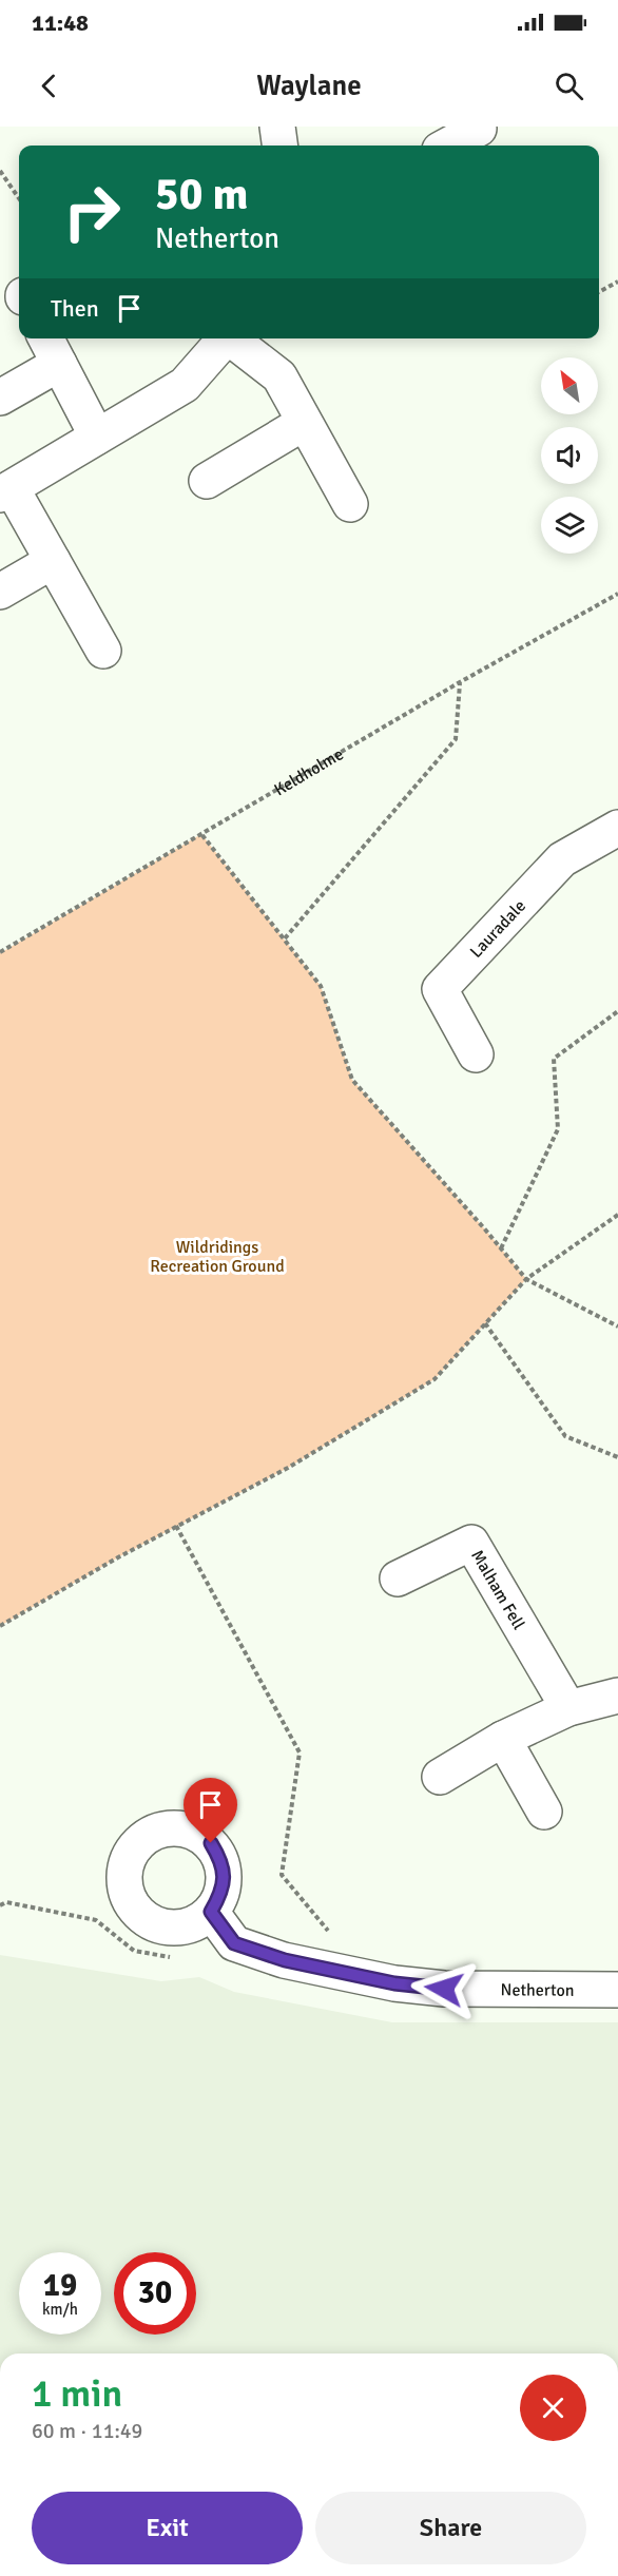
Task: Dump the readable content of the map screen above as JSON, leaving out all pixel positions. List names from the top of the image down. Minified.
{"streets":{"street":["Lauradale","Malham Fell","Netherton"],"path":["Keldholme"]},"parks":["Wildridings Recreation Ground"],"north":"top left","page":{"status":"11:48","header":"Waylane","turn":["50 m","Netherton"],"then":"Then","speed":"19 km/h","limit":"30","heading":["1 min","60 m · 11:49"],"buttons":["Exit","Share"]}}
